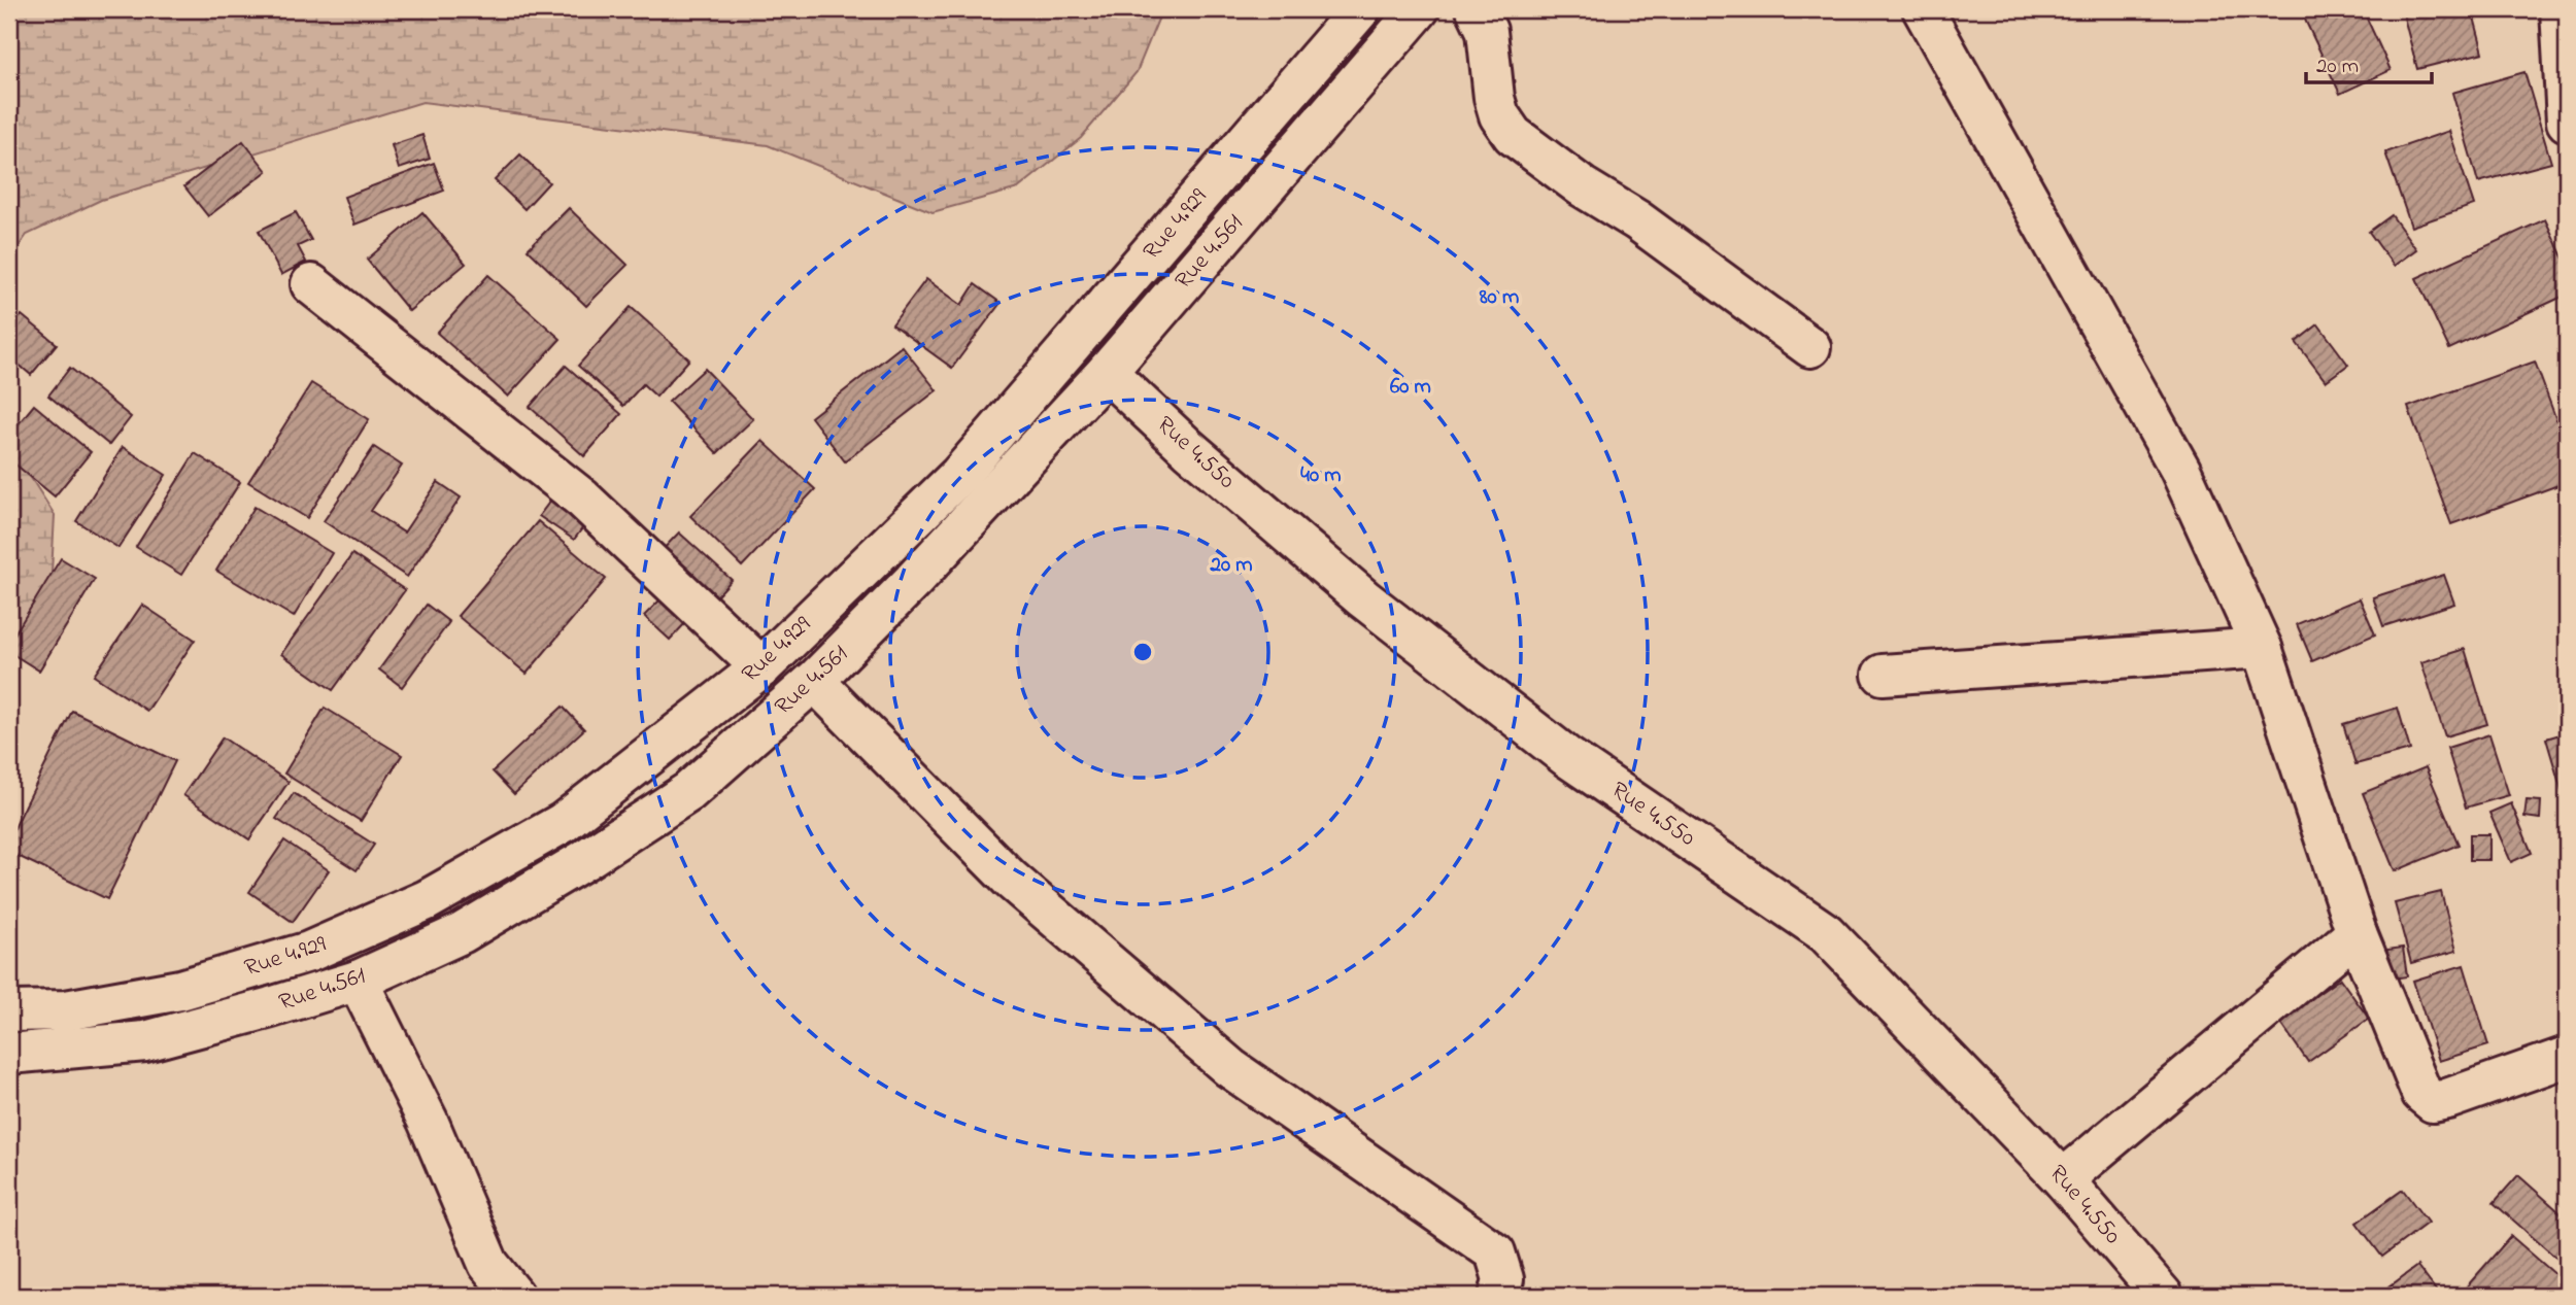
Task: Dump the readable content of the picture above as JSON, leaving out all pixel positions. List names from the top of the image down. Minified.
{"streets":{"street":["Rue 4.929","Rue 4.561","Rue 4.550"]},"crossings":[["Rue 4.561","Rue 4.550"]],"scale_bar":"20 m","rings":["80 m","60 m","40 m","20 m"]}
